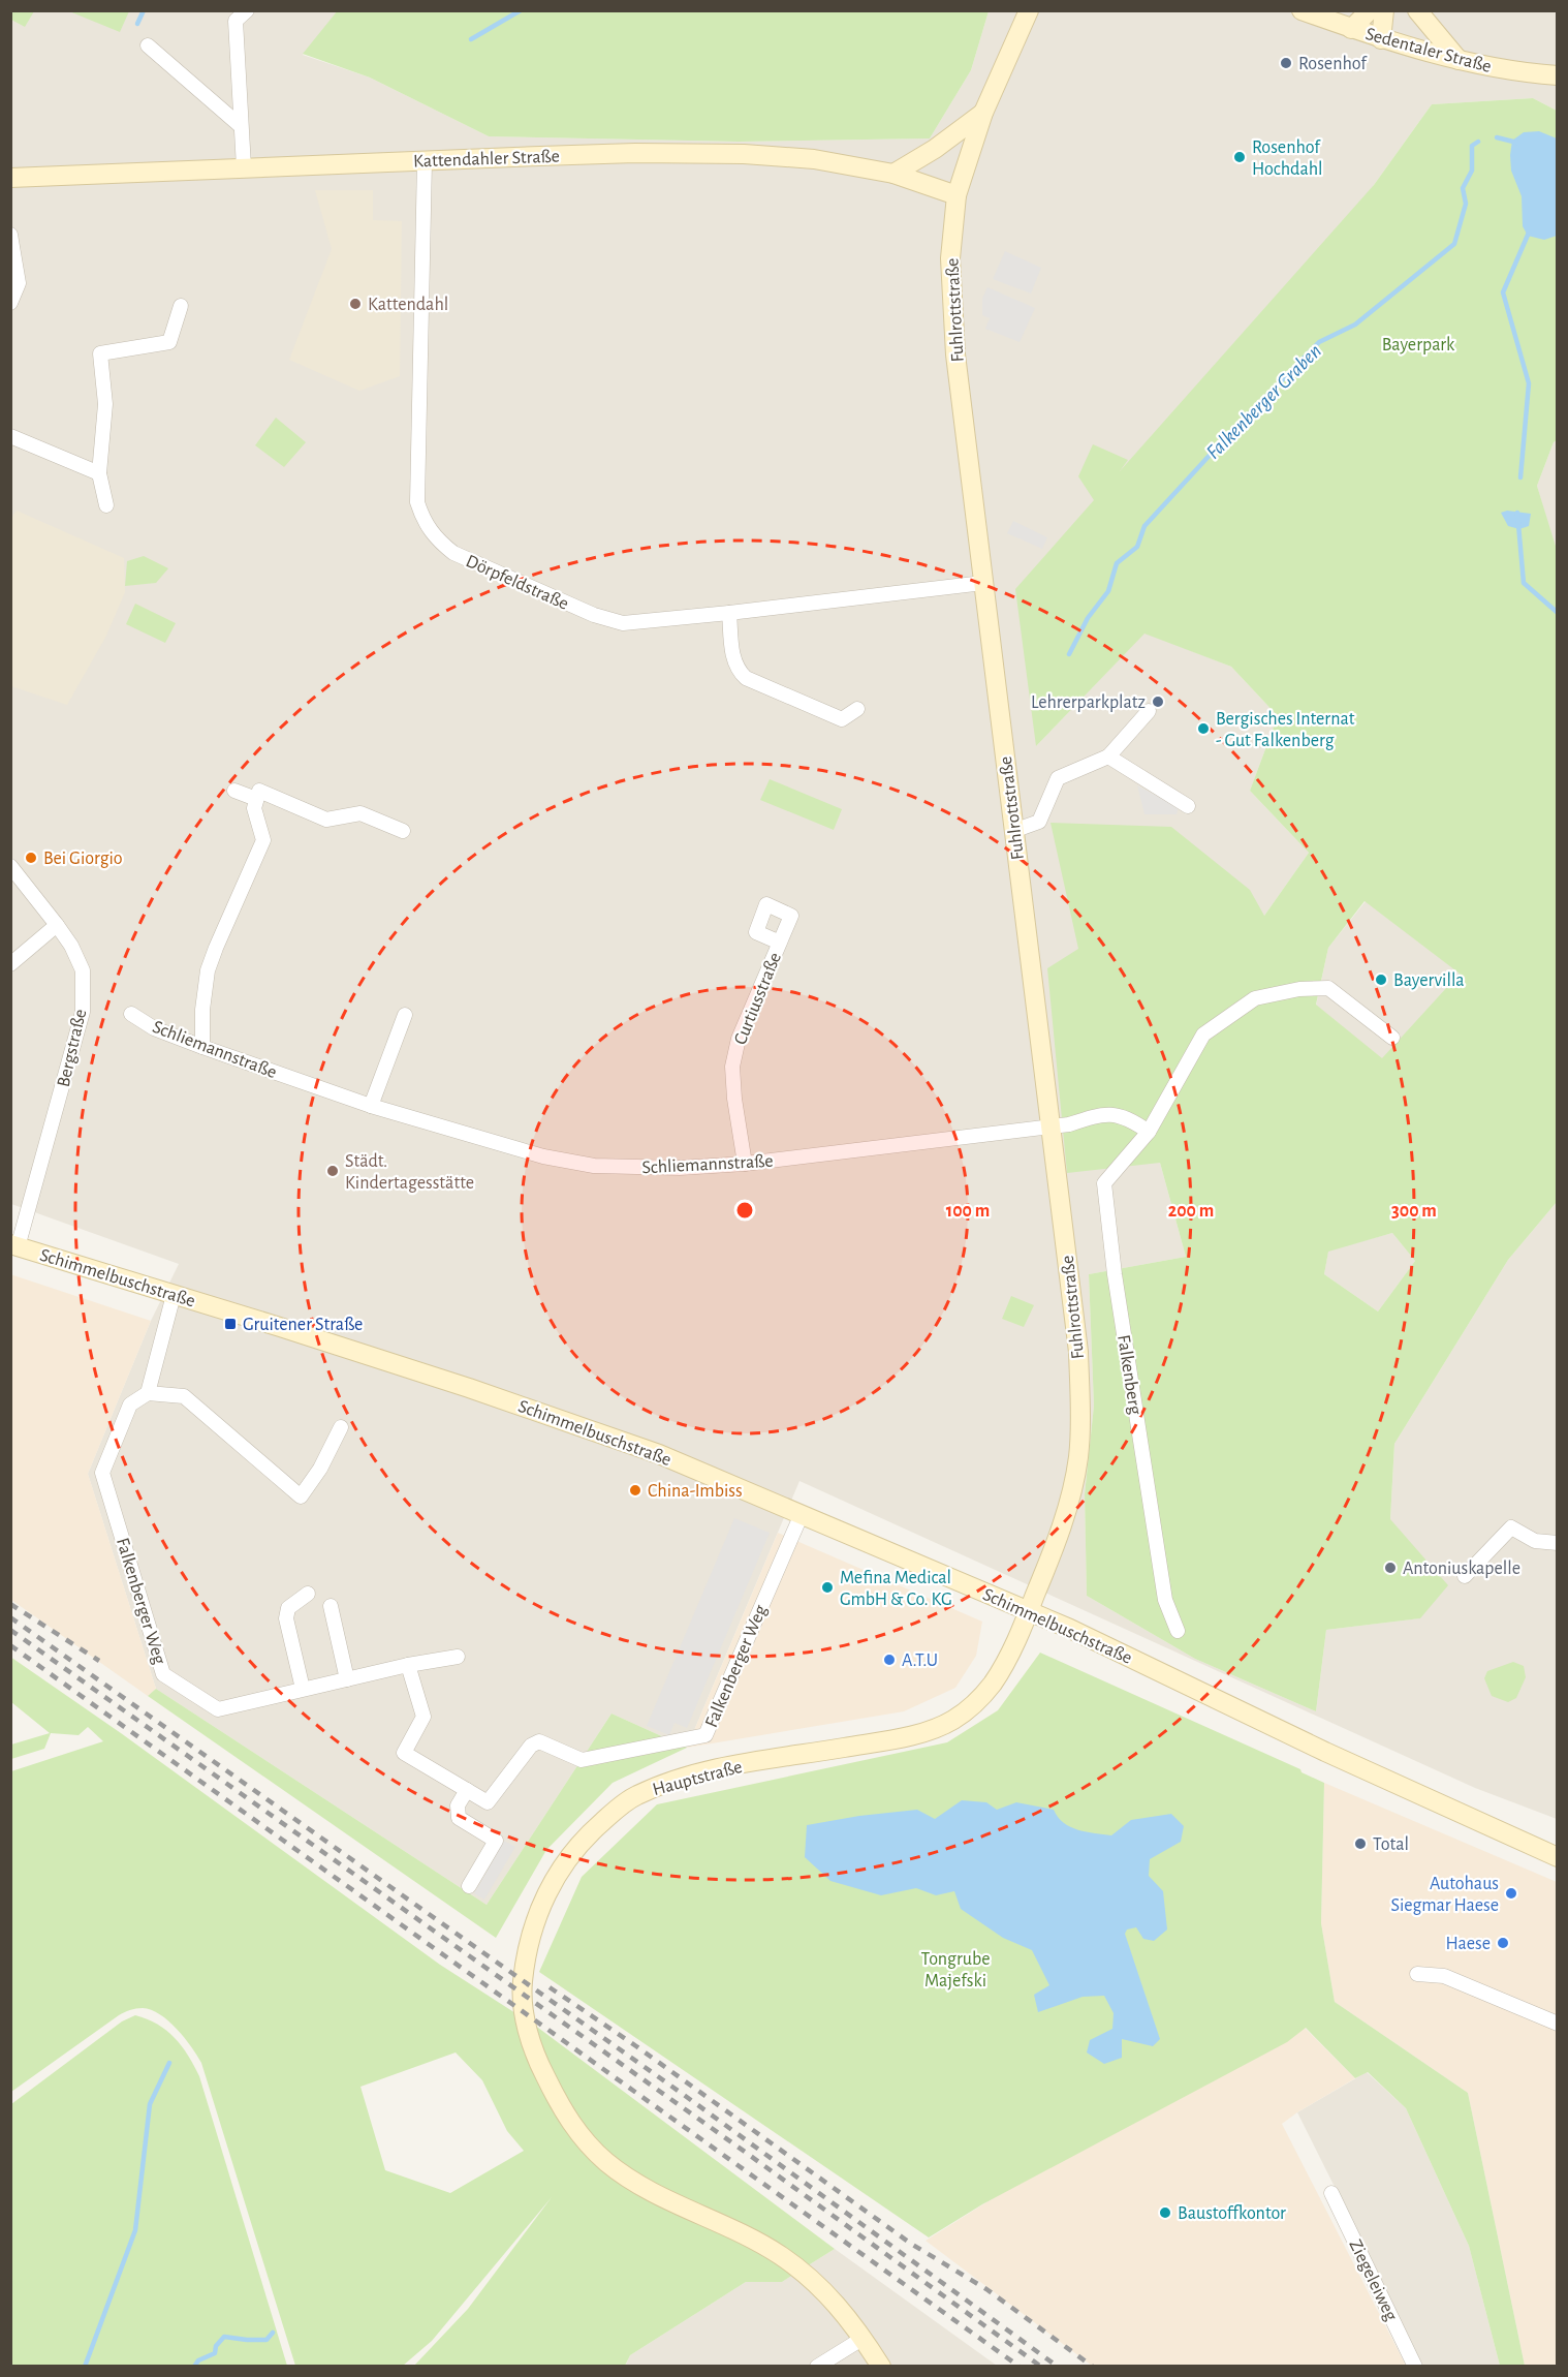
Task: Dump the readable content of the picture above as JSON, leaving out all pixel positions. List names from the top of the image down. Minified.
{"streets":{"street":["Sedentaler Straße","Kattendahler Straße","Fuhlrottstraße","Dörpfeldstraße","Curtiusstraße","Bergstraße","Schliemannstraße","Schimmelbuschstraße","Falkenberg","Falkenberger Weg","Hauptstraße","Ziegeleiweg"]},"crossings":[["Kattendahler Straße","Fuhlrottstraße"],["Kattendahler Straße","Dörpfeldstraße"],["Fuhlrottstraße","Dörpfeldstraße"],["Fuhlrottstraße","Schliemannstraße"],["Fuhlrottstraße","Schimmelbuschstraße"],["Fuhlrottstraße","Hauptstraße"],["Curtiusstraße","Schliemannstraße"],["Bergstraße","Schimmelbuschstraße"],["Schimmelbuschstraße","Falkenberger Weg"],["Schimmelbuschstraße","Hauptstraße"]],"water":["Falkenberger Graben"],"parks":["Bayerpark","Tongrube Majefski"],"places":{"other":["Rosenhof","Rosenhof Hochdahl","Kattendahl","Lehrerparkplatz","Bergisches Internat - Gut Falkenberg","Bei Giorgio","Bayervilla","Städt. Kindertagesstätte","China-Imbiss","Antoniuskapelle","Mefina Medical GmbH & Co. KG","A.T.U","Total","Autohaus Siegmar Haese","Haese","Baustoffkontor"],"transit":["Gruitener Straße"]},"rings":["100 m","200 m","300 m"]}
